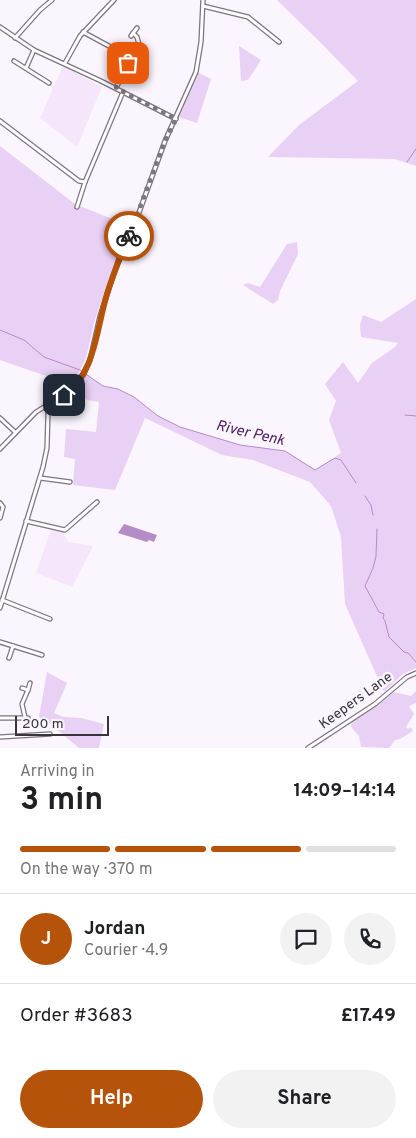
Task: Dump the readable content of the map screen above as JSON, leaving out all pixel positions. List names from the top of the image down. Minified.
{"streets":{"street":["Keepers Lane"]},"water":["River Penk"],"scale_bar":"200 m","page":{"scale":"200 m","heading":["3 min","Arriving in","14:09–14:14"],"panel":["Jordan","Courier · 4.9","Order #3683","£17.49"],"bar":"On the way · 370 m","round":"J","buttons":["Help","Share"]}}
